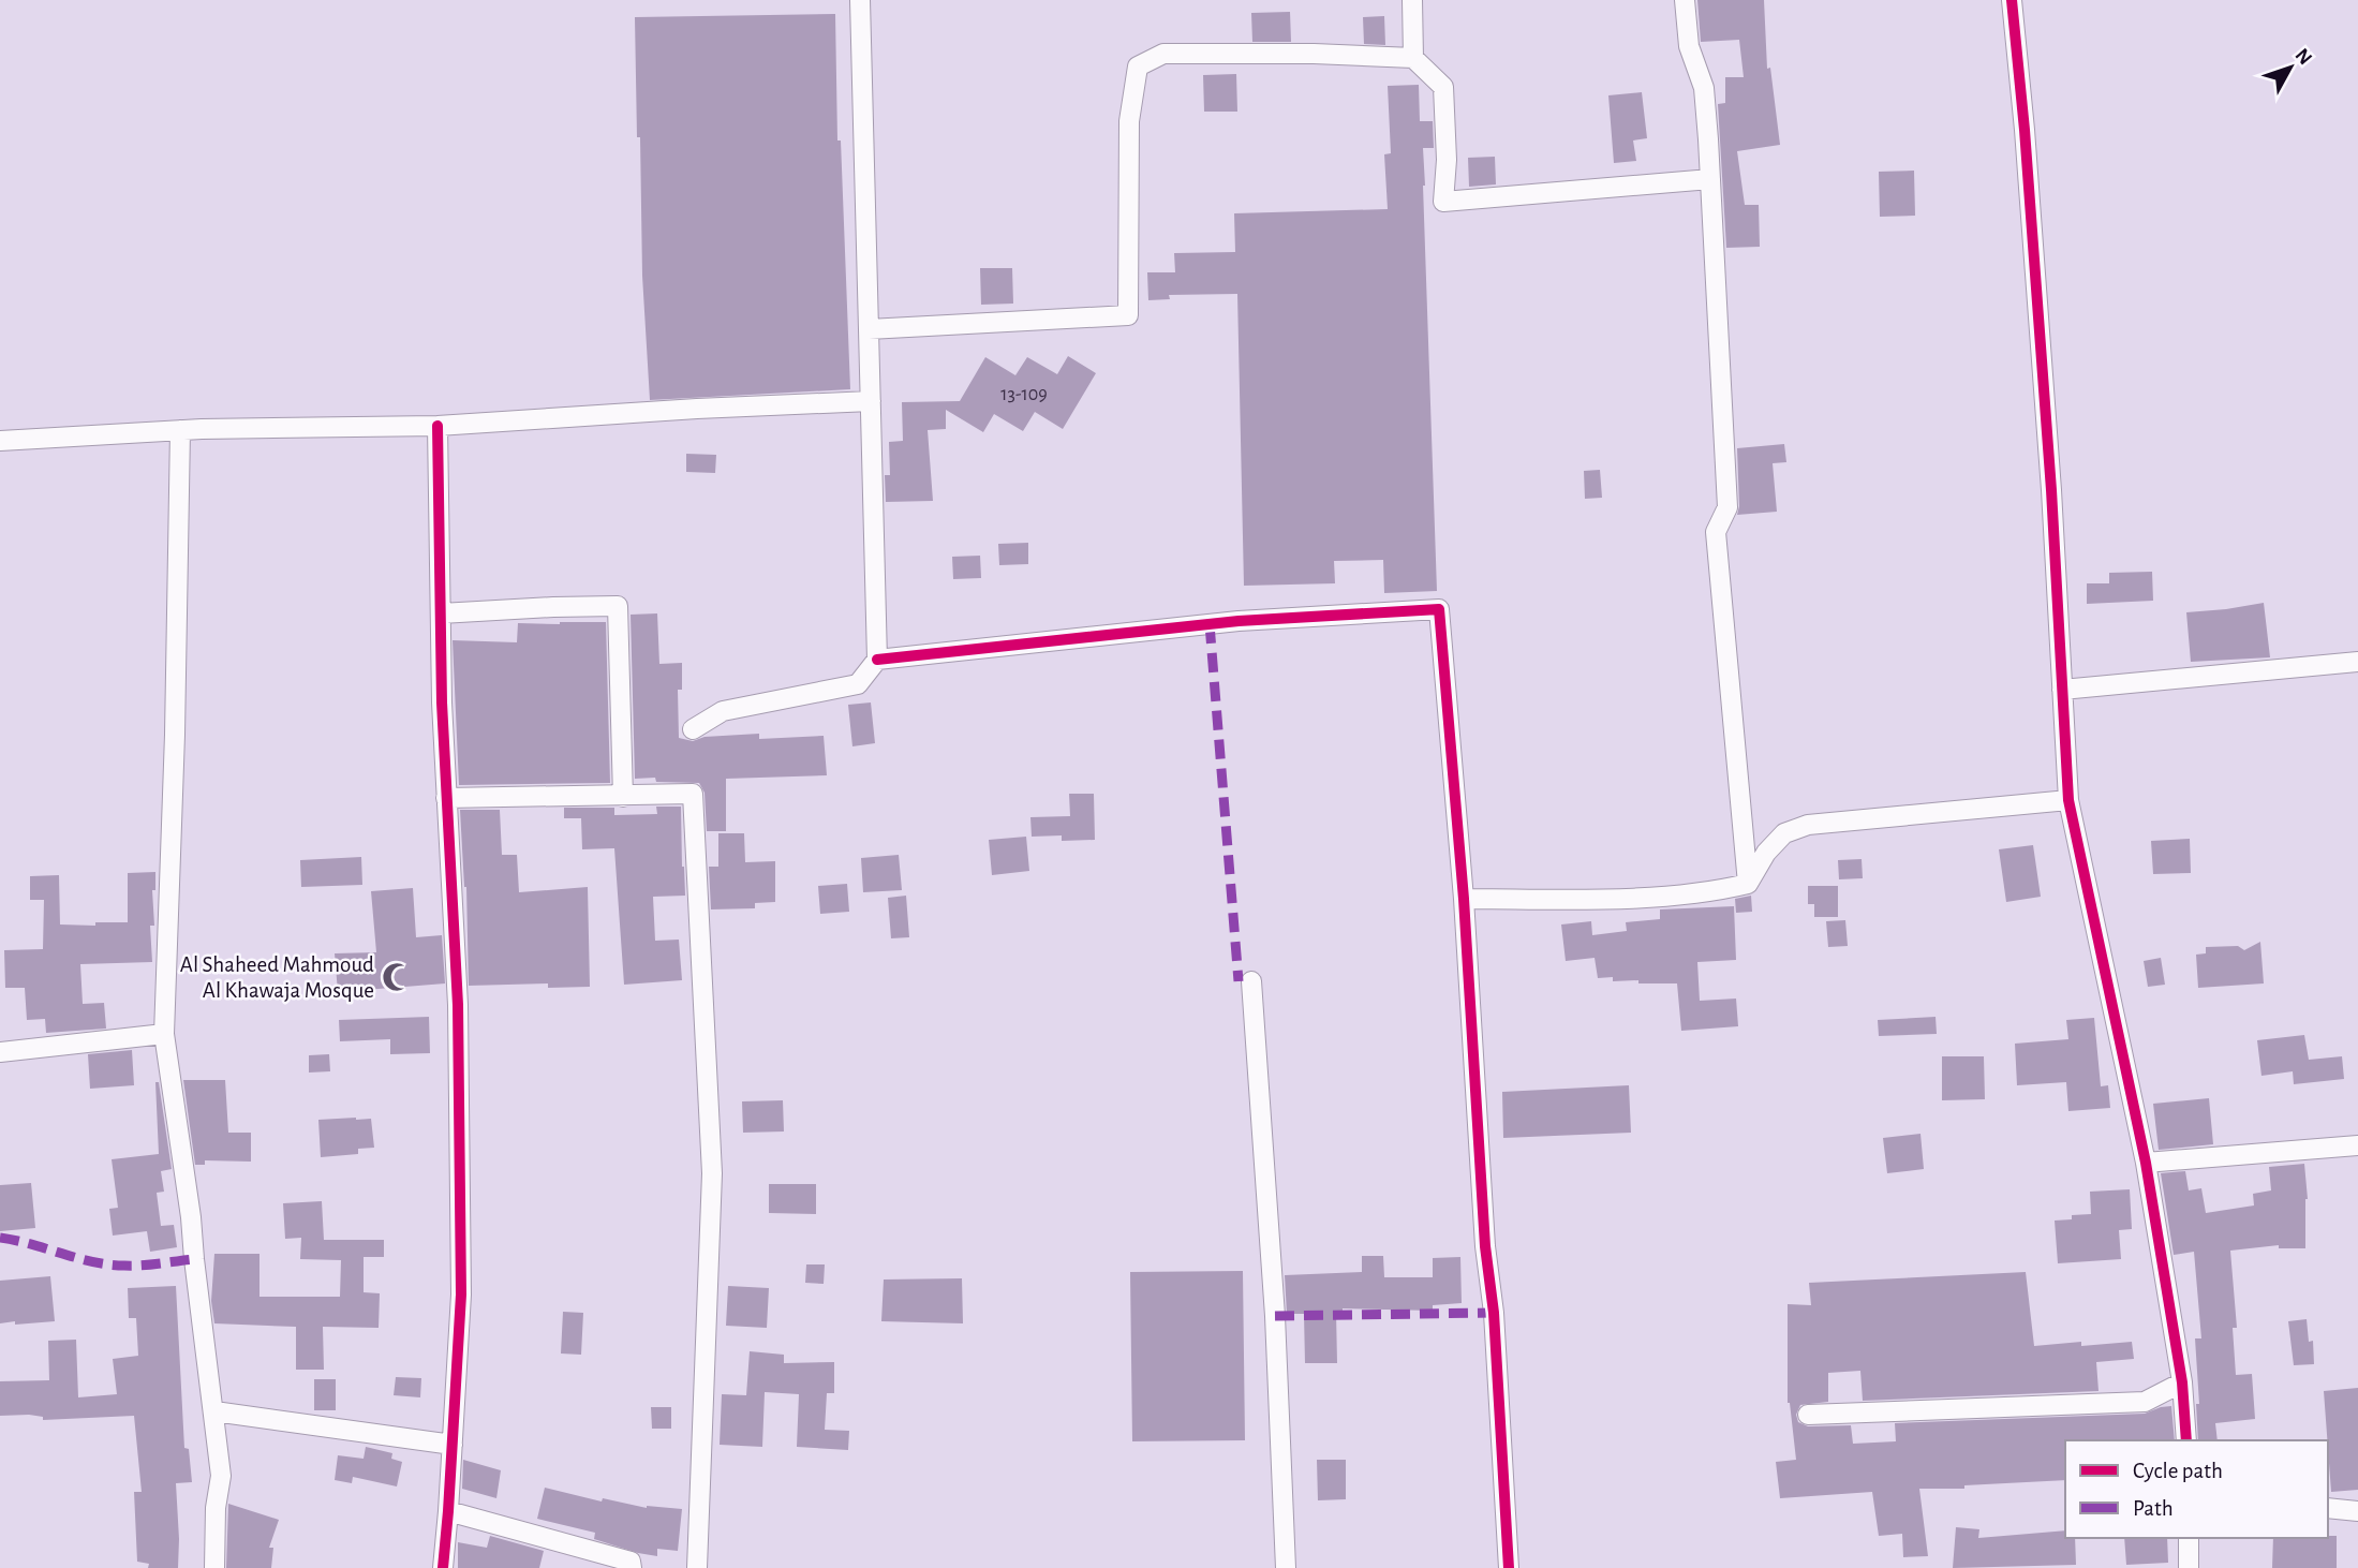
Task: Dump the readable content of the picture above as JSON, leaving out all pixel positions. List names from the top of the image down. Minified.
{"places":{"mosque":["Al Shaheed Mahmoud Al Khawaja Mosque"]},"house_numbers":["13-109"],"legend":["Cycle path","Path"],"north":"top right"}
